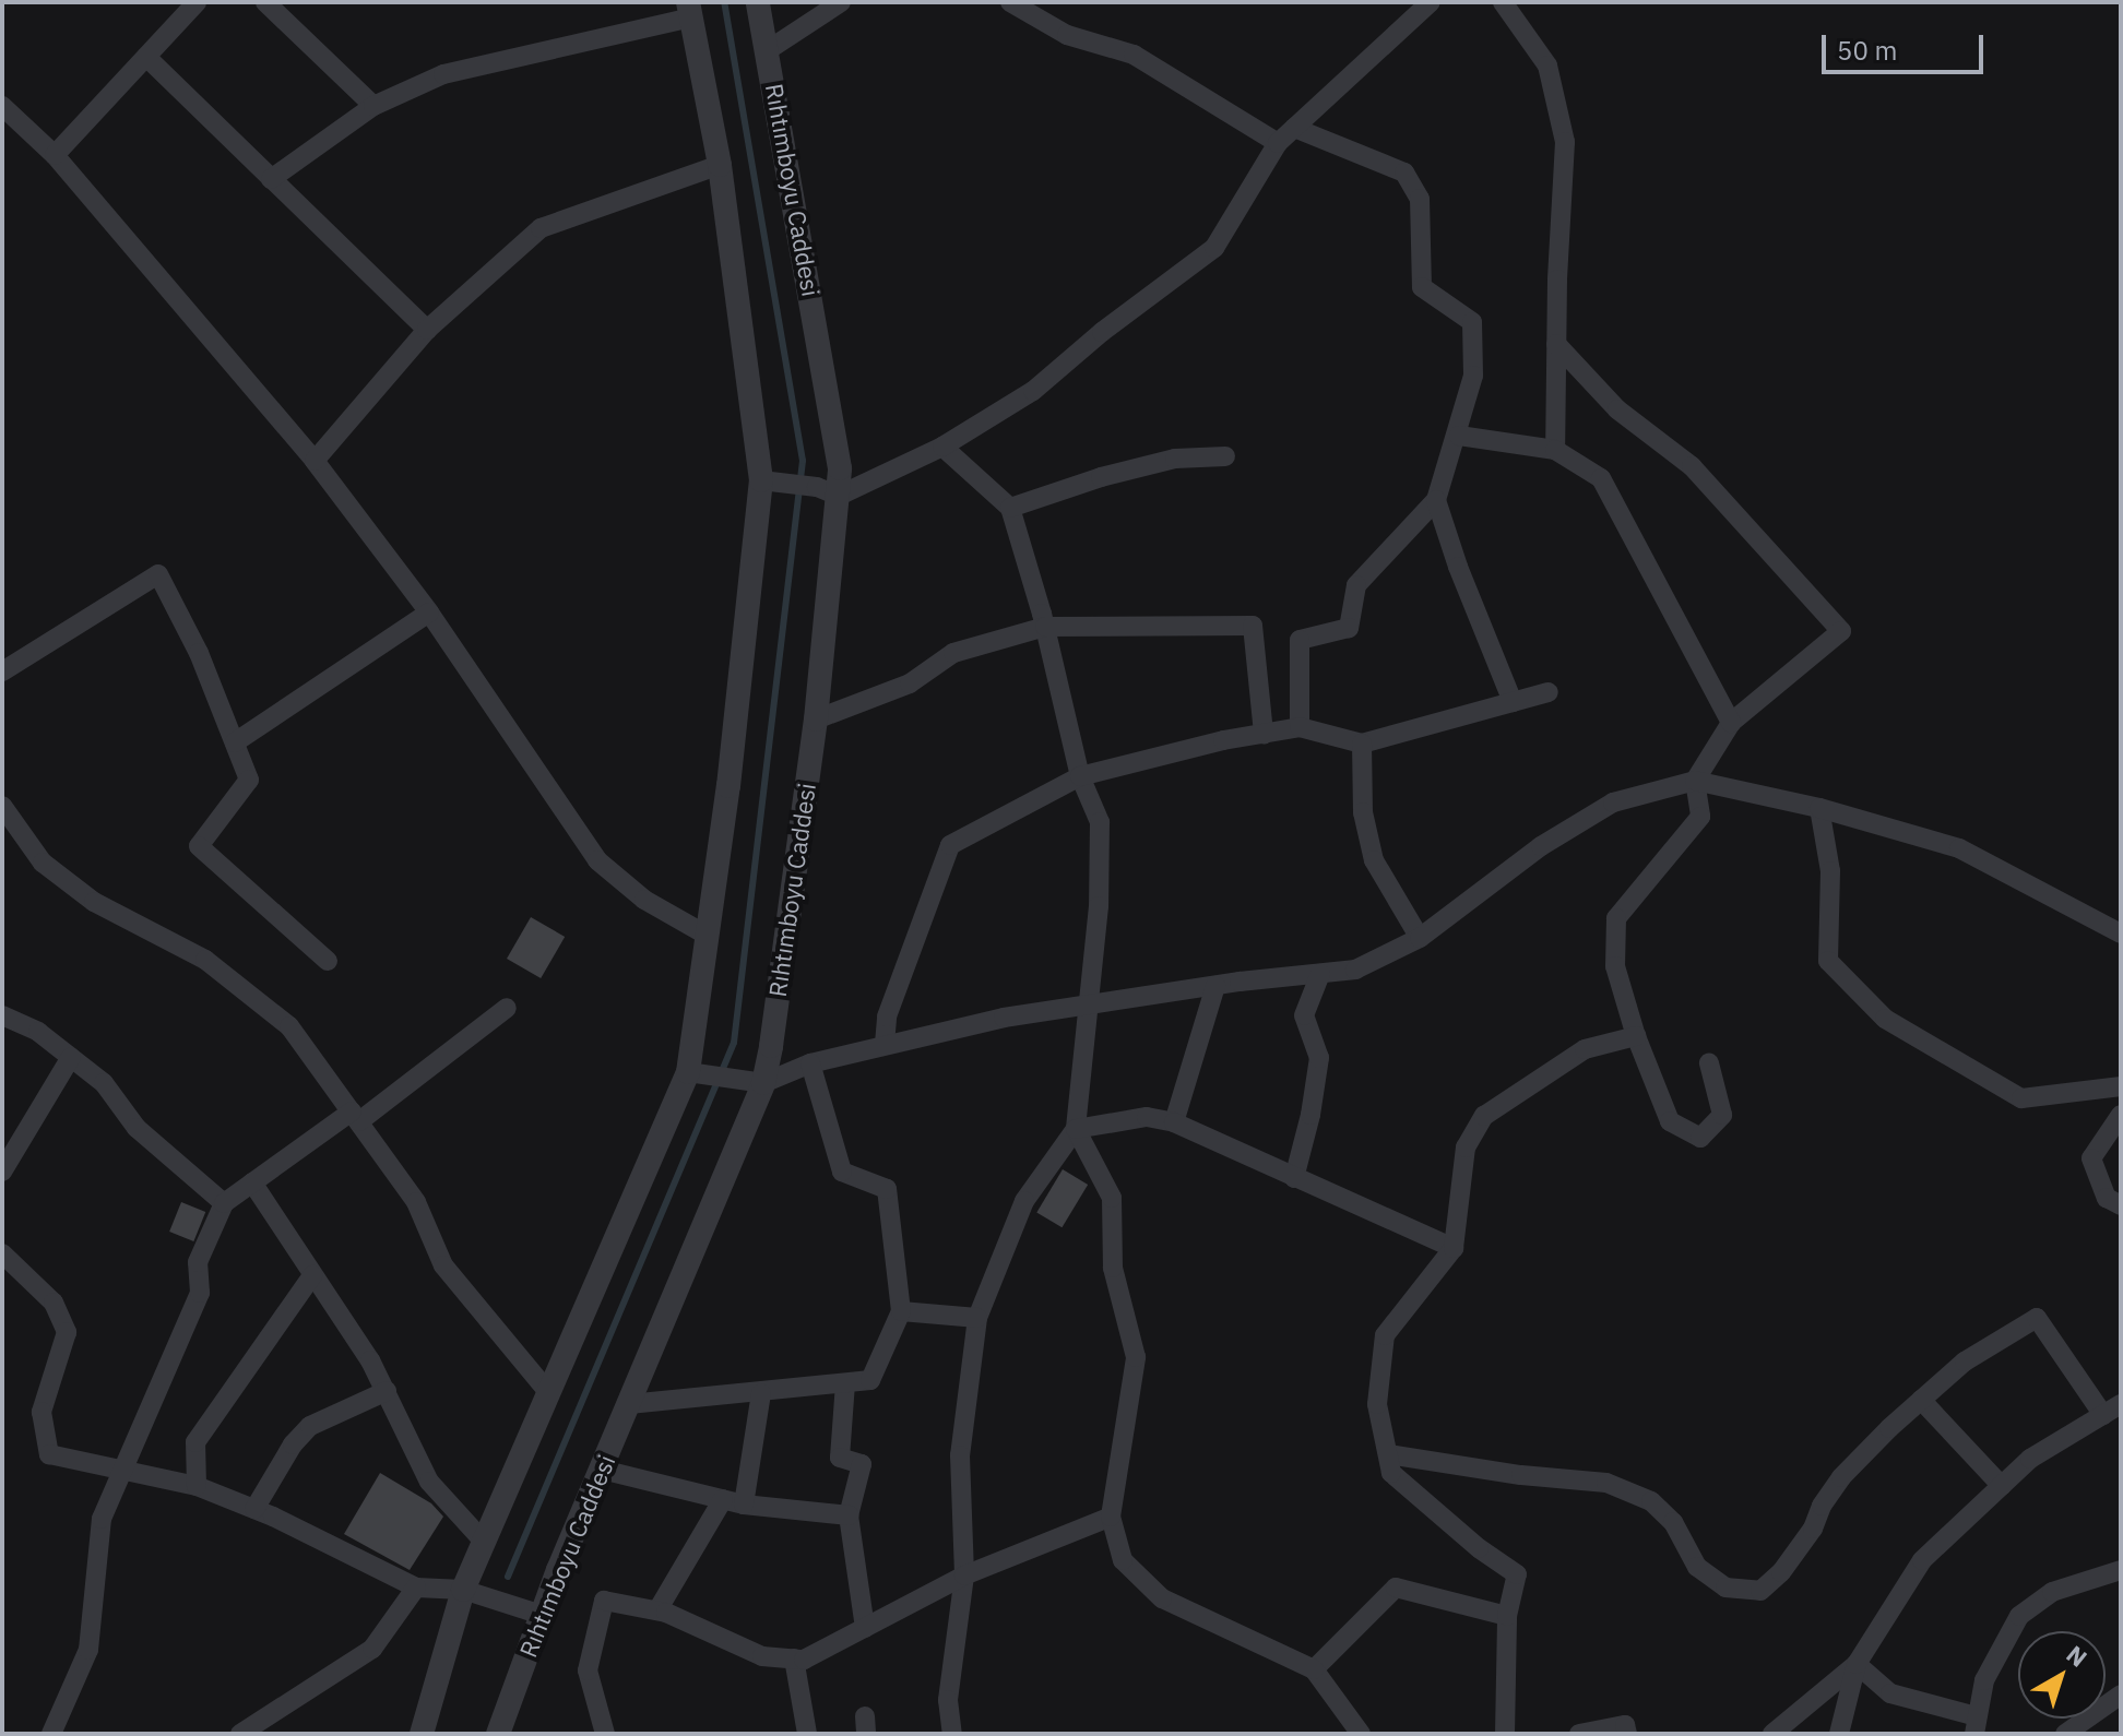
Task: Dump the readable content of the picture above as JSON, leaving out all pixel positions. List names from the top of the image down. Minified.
{"streets":{"street":["Rıhtımboyu Caddesi"]},"scale_bar":"50 m","north":"top right"}
